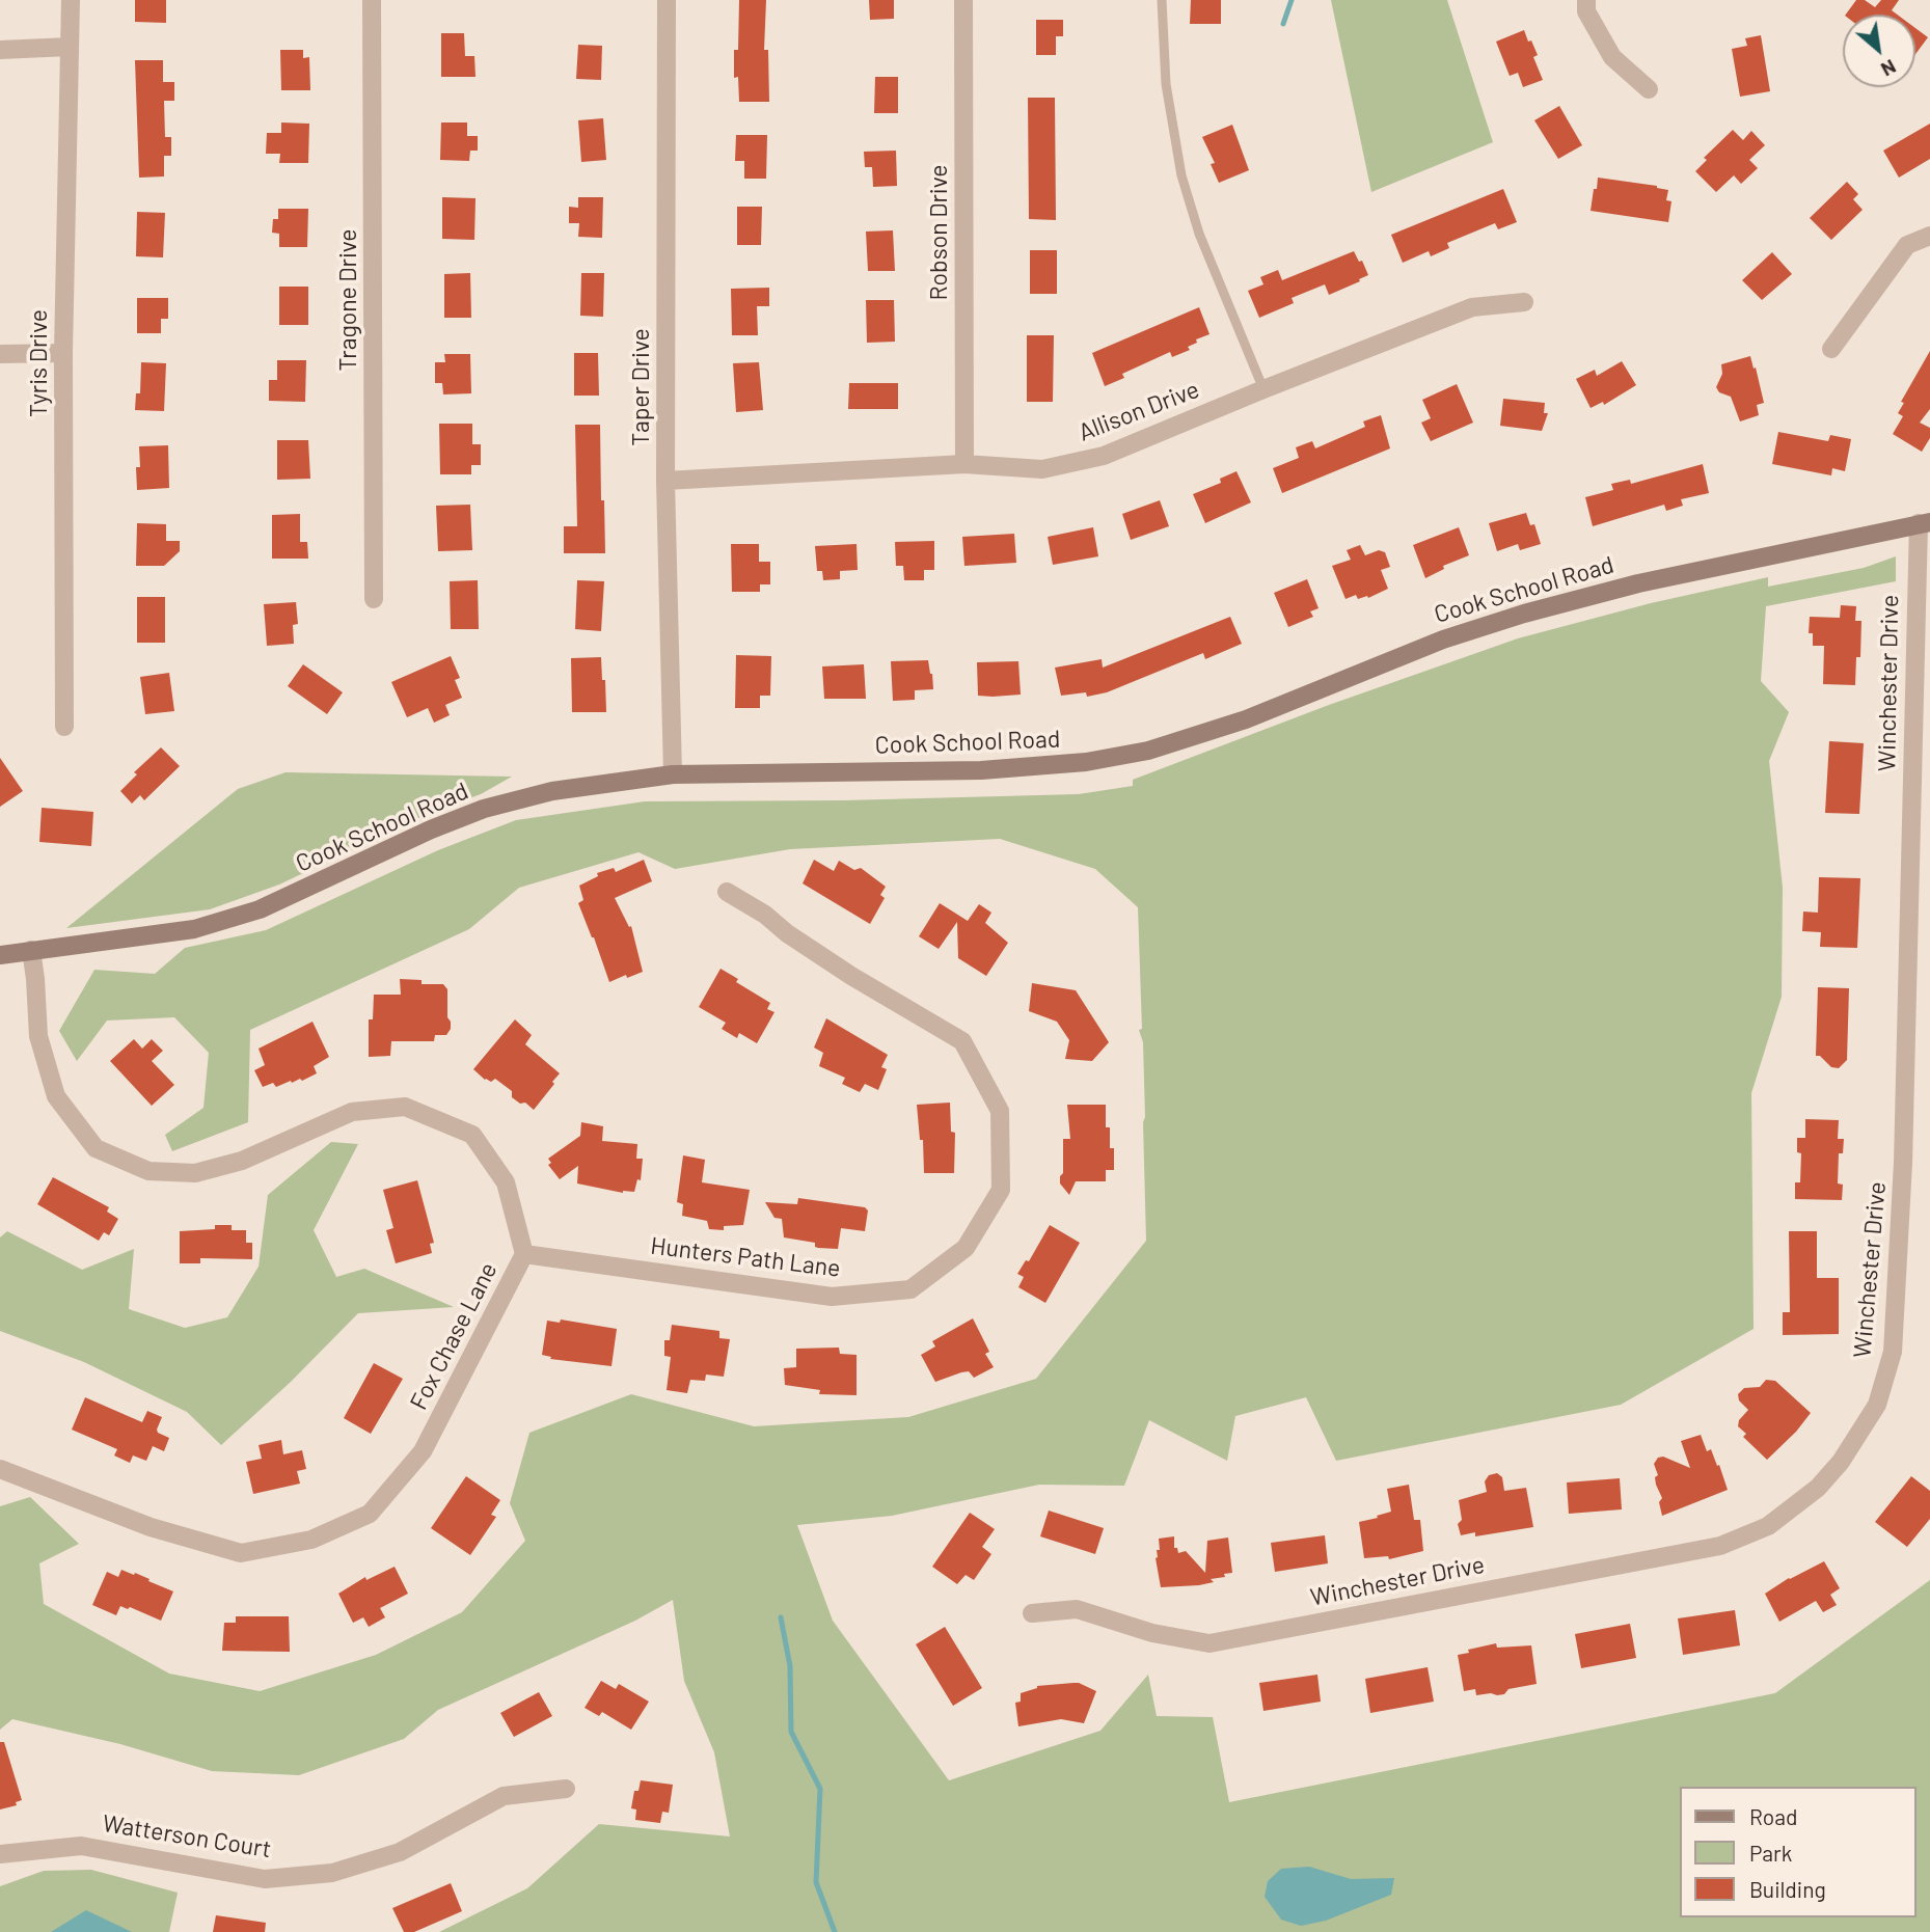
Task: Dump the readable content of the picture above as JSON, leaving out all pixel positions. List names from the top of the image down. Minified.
{"streets":{"street":["Robson Drive","Tragone Drive","Tyris Drive","Taper Drive","Allison Drive","Cook School Road","Winchester Drive","Hunters Path Lane","Fox Chase Lane","Watterson Court"]},"crossings":[["Robson Drive","Allison Drive"],["Taper Drive","Allison Drive"],["Taper Drive","Cook School Road"],["Cook School Road","Winchester Drive"],["Cook School Road","Fox Chase Lane"],["Hunters Path Lane","Fox Chase Lane"]],"legend":["Road","Park","Building"],"north":"bottom right"}
